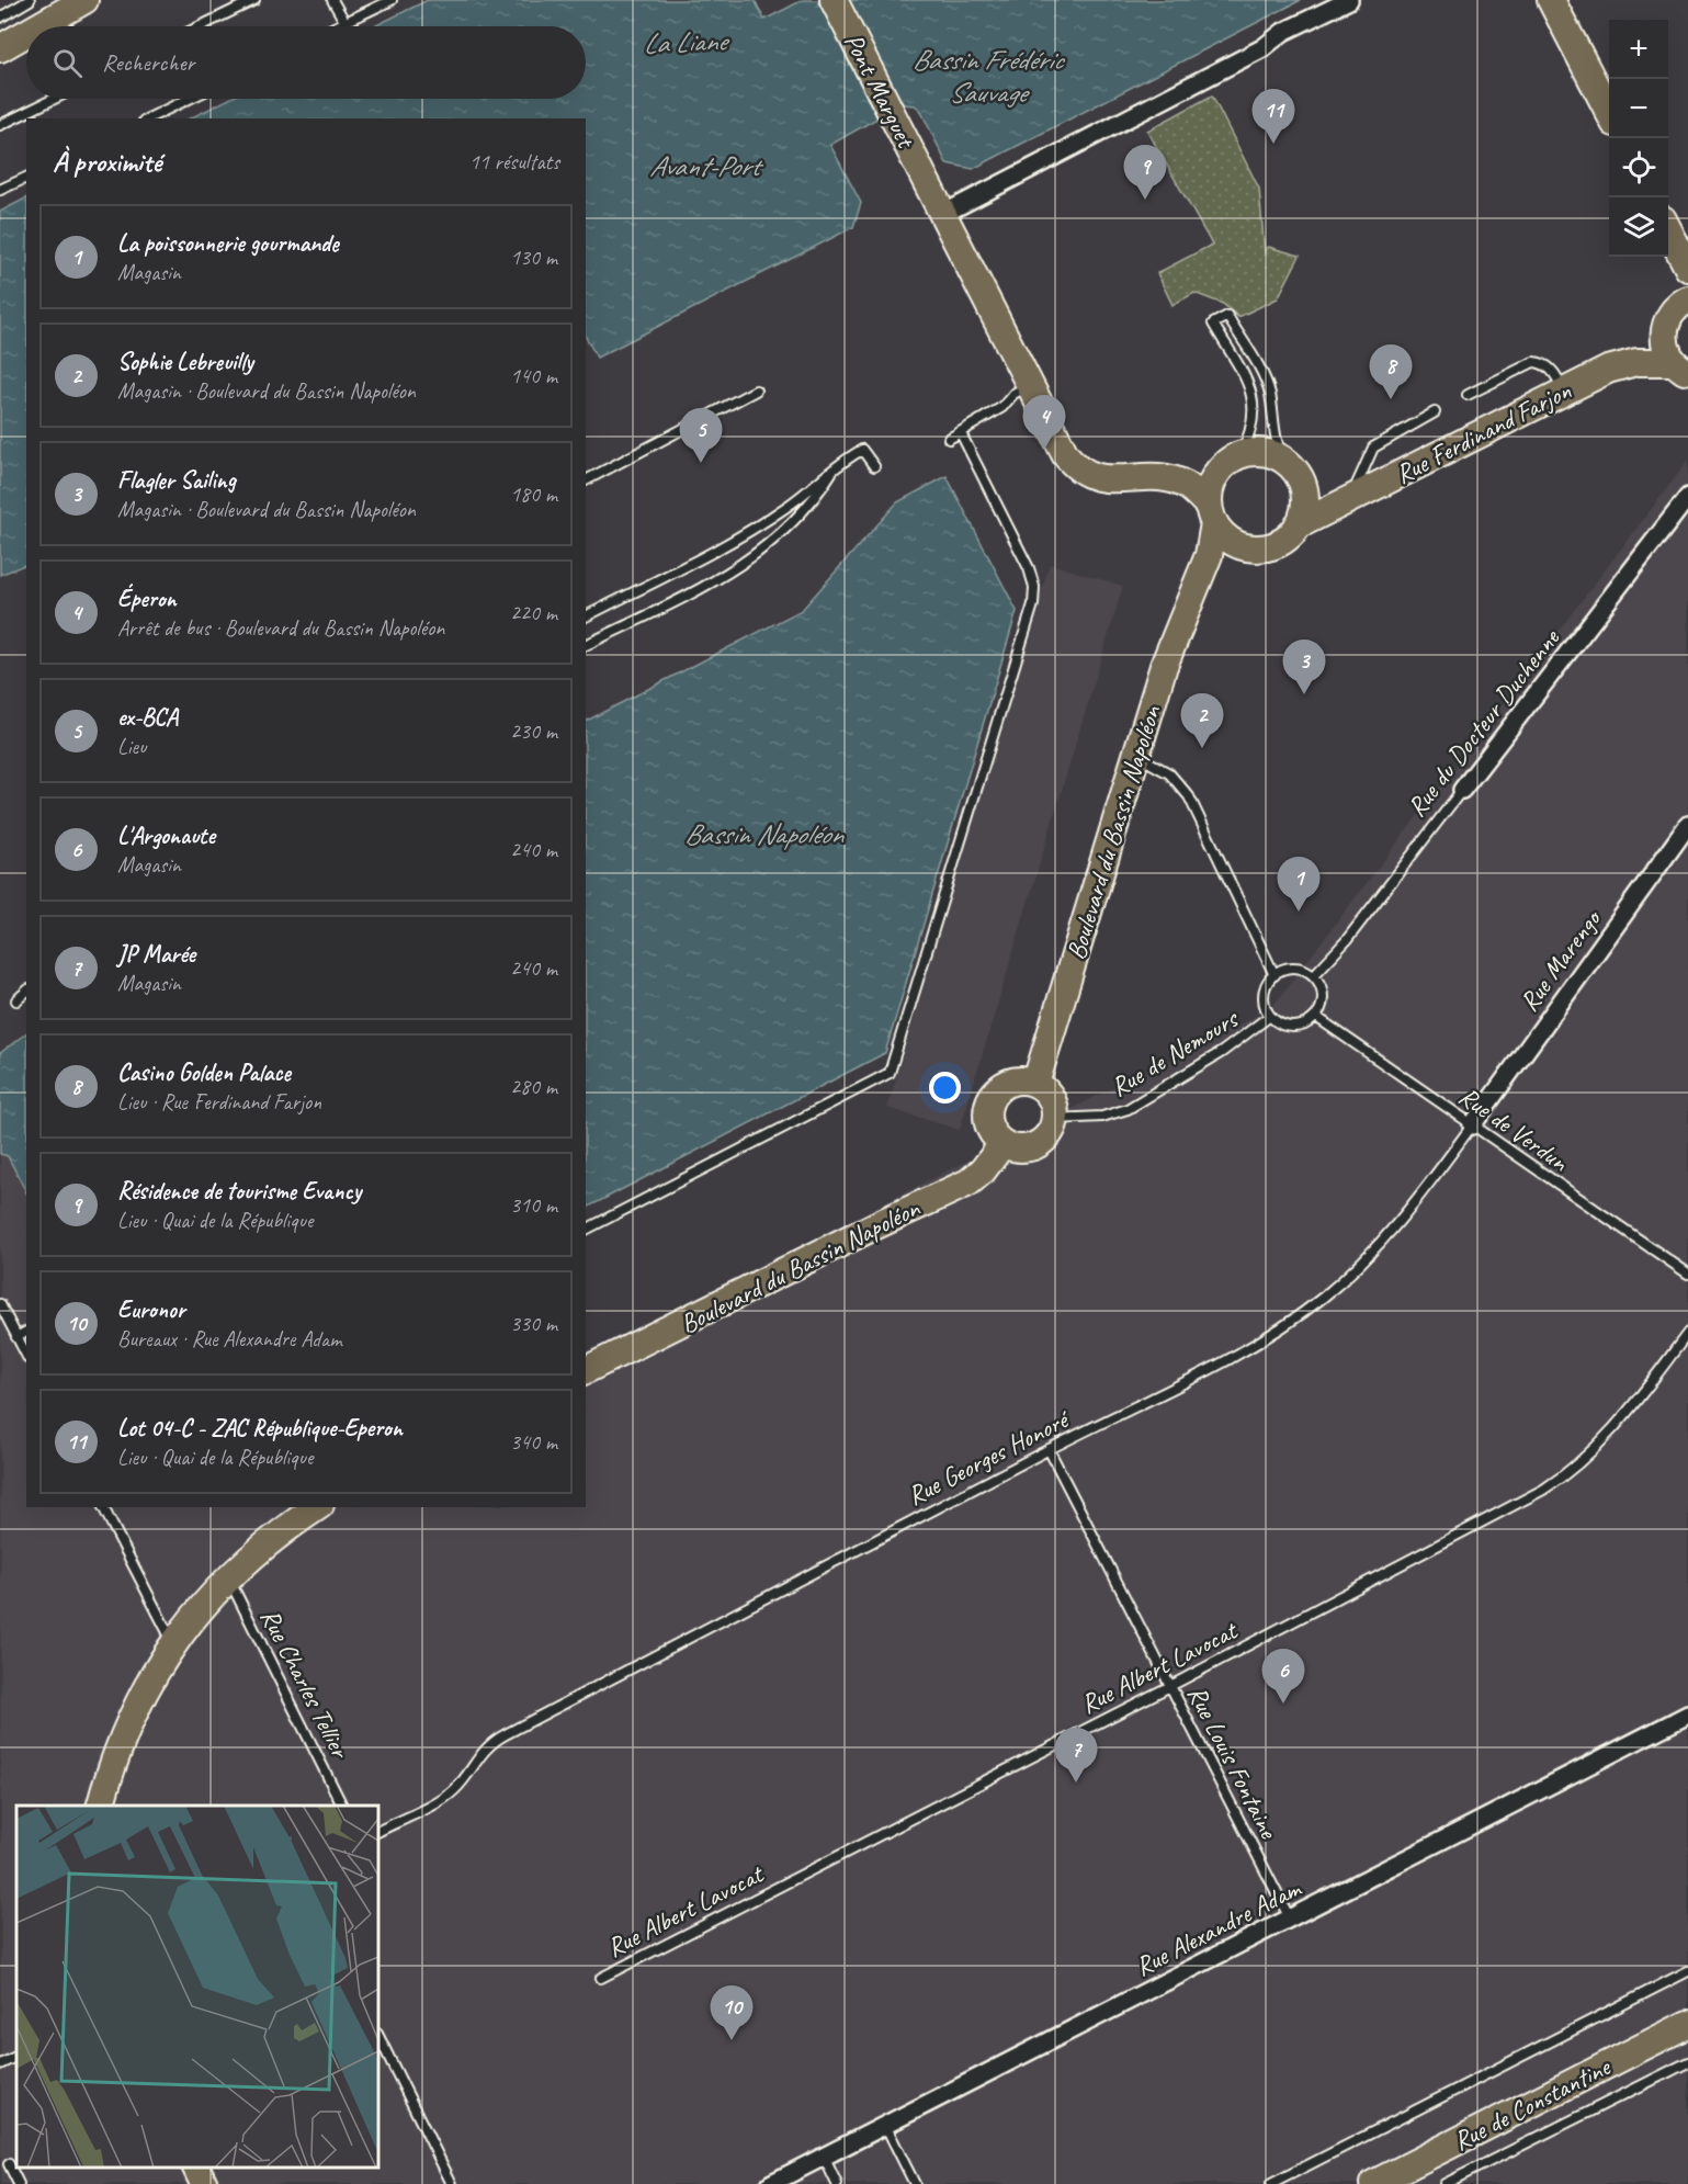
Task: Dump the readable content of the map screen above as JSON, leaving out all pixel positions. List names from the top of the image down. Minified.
{"streets":{"main road":["Pont Marguet","Rue Ferdinand Farjon","Boulevard du Bassin Napoléon","Rue de Constantine"],"street":["Rue du Docteur Duchenne","Rue Marengo","Rue Alexandre Adam"],"lane":["Rue de Nemours","Rue de Verdun","Rue Georges Honoré","Rue Albert Lavocat","Rue Charles Tellier","Rue Louis Fontaine"]},"crossings":[["Rue Ferdinand Farjon","Boulevard du Bassin Napoléon"],["Rue du Docteur Duchenne","Rue de Nemours"],["Rue du Docteur Duchenne","Rue de Verdun"],["Boulevard du Bassin Napoléon","Rue de Nemours"],["Rue Marengo","Rue de Verdun"],["Rue Marengo","Rue Georges Honoré"],["Rue de Nemours","Rue de Verdun"],["Rue de Verdun","Rue Georges Honoré"],["Rue Georges Honoré","Rue Louis Fontaine"],["Rue Albert Lavocat","Rue Louis Fontaine"],["Rue Louis Fontaine","Rue Alexandre Adam"]],"water":["La Liane","Bassin Frédéric Sauvage","Avant-Port","Bassin Napoléon"],"page":{"map_buttons":["+","−"],"search":"Rechercher","pins":["11","9","8","4","5","3","2","1","6","7","10"],"heading":["À proximité","11 résultats"],"list":[{"mark":"1","name":"La poissonnerie gourmande","note":"Magasin","value":"130 m"},{"mark":"2","name":"Sophie Lebreuilly","note":"Magasin · Boulevard du Bassin Napoléon","value":"140 m"},{"mark":"3","name":"Flagler Sailing","note":"Magasin · Boulevard du Bassin Napoléon","value":"180 m"},{"mark":"4","name":"Éperon","note":"Arrêt de bus · Boulevard du Bassin Napoléon","value":"220 m"},{"mark":"5","name":"ex-BCA","note":"Lieu","value":"230 m"},{"mark":"6","name":"L'Argonaute","note":"Magasin","value":"240 m"},{"mark":"7","name":"JP Marée","note":"Magasin","value":"240 m"},{"mark":"8","name":"Casino Golden Palace","note":"Lieu · Rue Ferdinand Farjon","value":"280 m"},{"mark":"9","name":"Résidence de tourisme Evancy","note":"Lieu · Quai de la République","value":"310 m"},{"mark":"10","name":"Euronor","note":"Bureaux · Rue Alexandre Adam","value":"330 m"},{"mark":"11","name":"Lot 04-C - ZAC République-Eperon","note":"Lieu · Quai de la République","value":"340 m"}]}}
